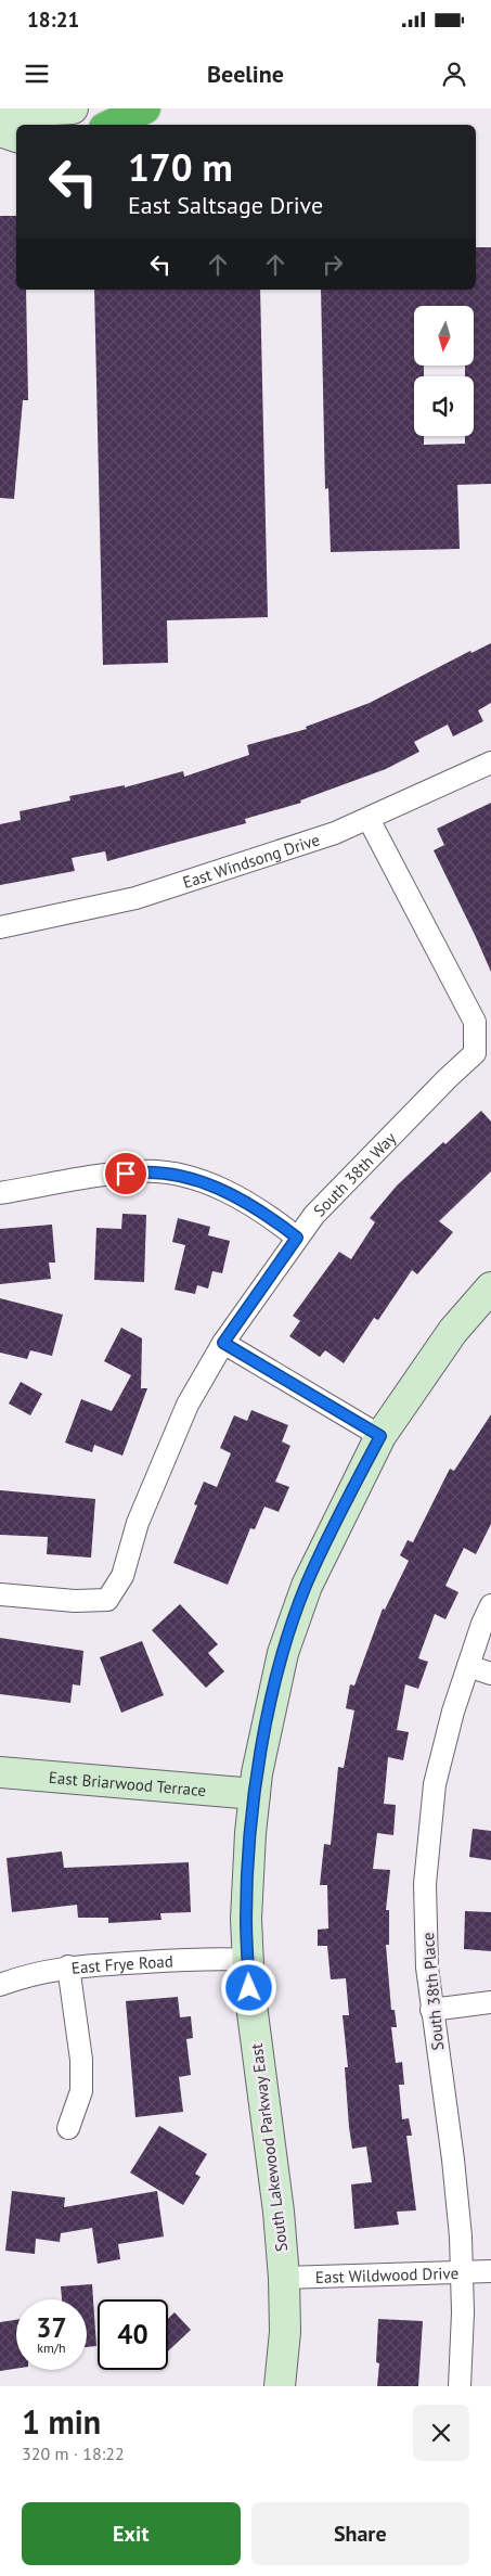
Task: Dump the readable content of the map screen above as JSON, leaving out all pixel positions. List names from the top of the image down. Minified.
{"streets":{"street":["East Windsong Drive","South 38th Way","East Briarwood Terrace","East Frye Road","South 38th Place","South Lakewood Parkway East","East Wildwood Drive"]},"crossings":[["East Windsong Drive","South 38th Way"],["East Briarwood Terrace","South Lakewood Parkway East"],["East Frye Road","South Lakewood Parkway East"],["South 38th Place","East Wildwood Drive"],["South Lakewood Parkway East","East Wildwood Drive"]],"north":"bottom","page":{"status":"18:21","header":"Beeline","turn":["170 m","East Saltsage Drive"],"speed":"37 km/h","limit":"40","heading":["1 min","320 m · 18:22"],"buttons":["Exit","Share"]}}
